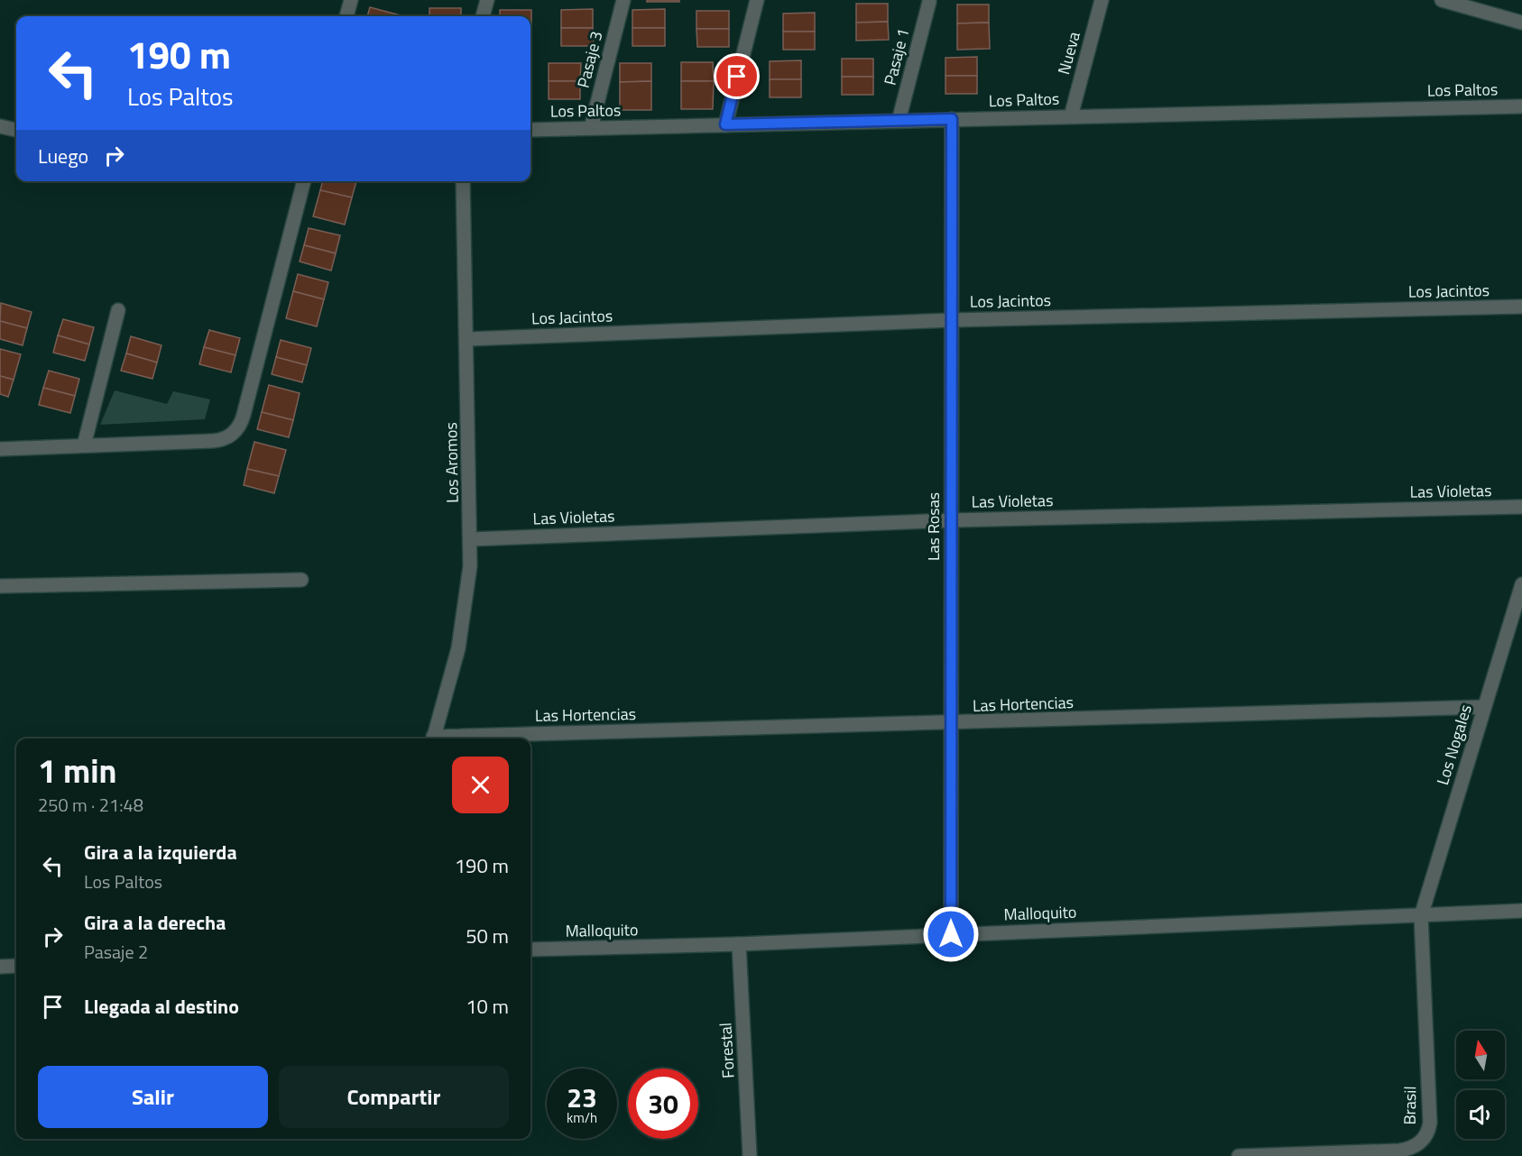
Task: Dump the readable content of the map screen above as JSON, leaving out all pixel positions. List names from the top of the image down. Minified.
{"streets":{"street":["Nueva","Pasaje 1","Pasaje 3","Los Paltos","Los Jacintos","Los Aromos","Las Violetas","Las Rosas","Las Hortencias","Los Nogales","Malloquito","Forestal","Brasil"]},"crossings":[["Nueva","Los Paltos"],["Pasaje 1","Los Paltos"],["Pasaje 3","Los Paltos"],["Los Paltos","Las Rosas"],["Los Jacintos","Los Aromos"],["Los Jacintos","Las Rosas"],["Los Aromos","Las Violetas"],["Las Violetas","Las Rosas"],["Las Rosas","Las Hortencias"],["Las Rosas","Malloquito"],["Las Hortencias","Los Nogales"],["Los Nogales","Malloquito"],["Los Nogales","Brasil"],["Malloquito","Forestal"],["Malloquito","Brasil"]],"north":"top","page":{"turn":["190 m","Los Paltos"],"then":"Luego","heading":["1 min","250 m · 21:48"],"list":[{"name":"Gira a la izquierda","note":"Los Paltos","value":"190 m"},{"name":"Gira a la derecha","note":"Pasaje 2","value":"50 m"},{"name":"Llegada al destino","value":"10 m"}],"buttons":["Salir","Compartir"],"speed":"23 km/h","limit":"30"}}
